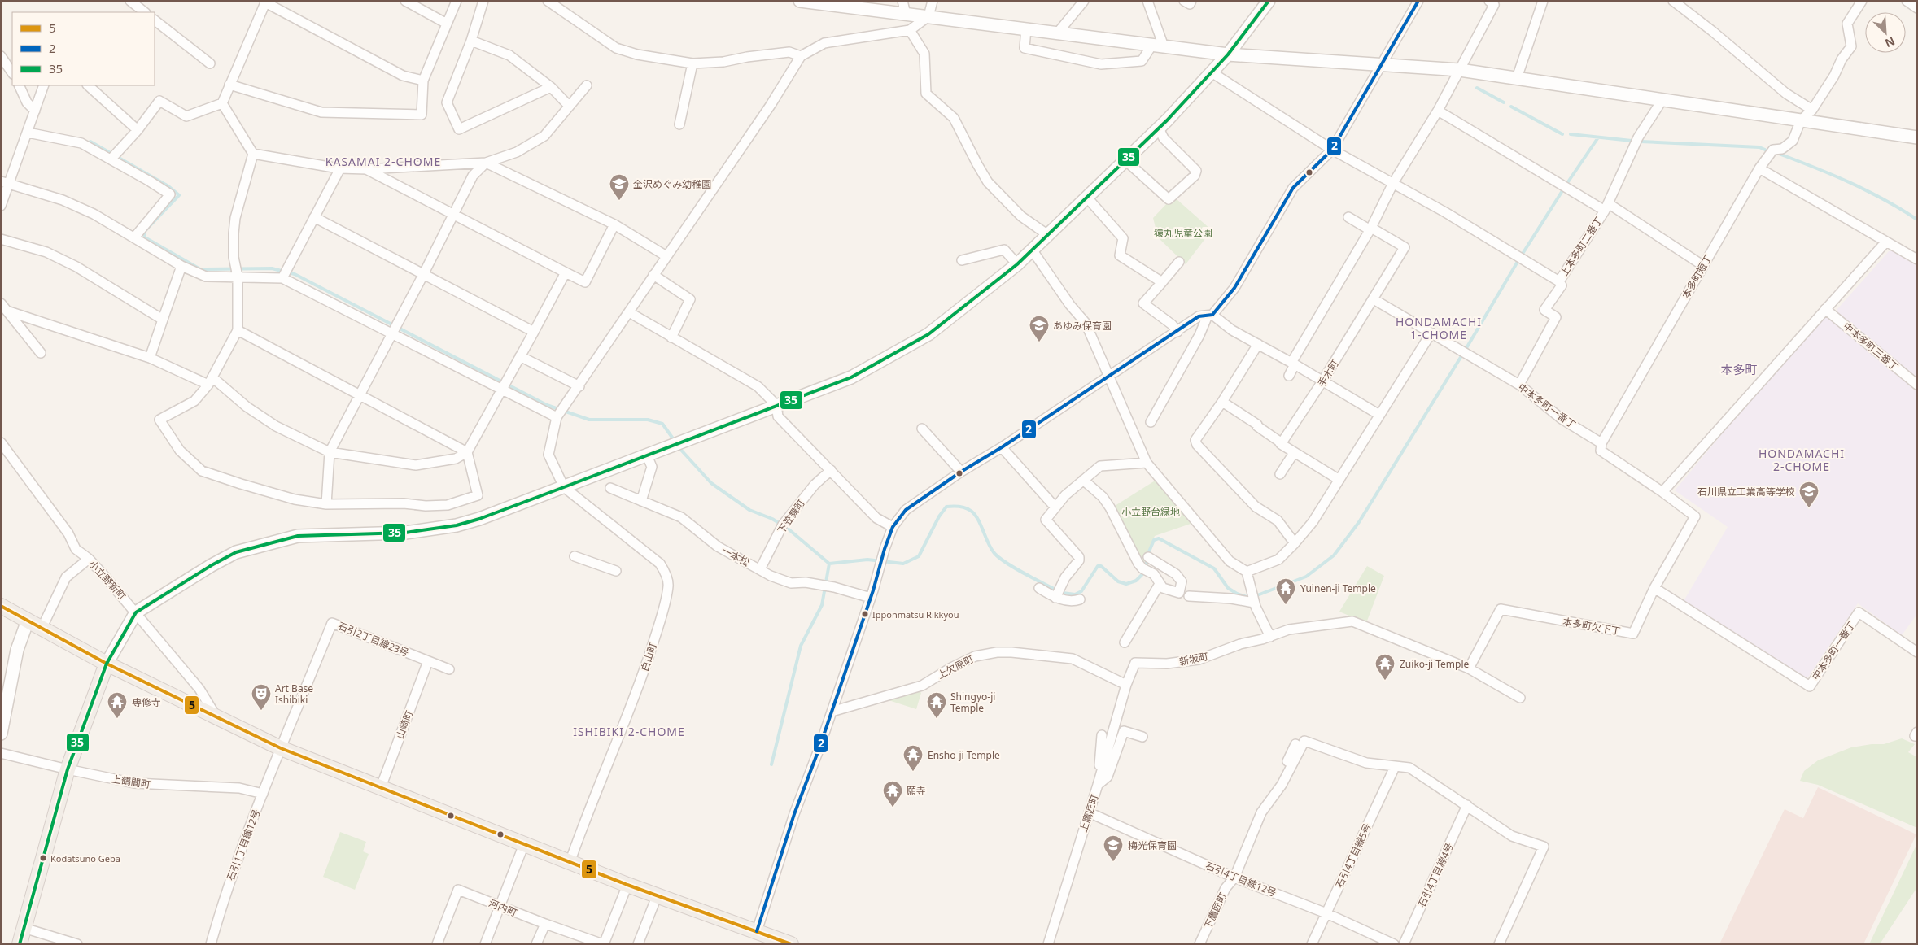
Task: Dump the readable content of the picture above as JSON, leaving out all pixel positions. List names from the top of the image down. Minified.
{"streets":{"street":["上本多町二番丁","本多町短丁","中本多町三番丁","手木町","中本多町一番丁","下笠舞町","一本松","小立野新町","本多町欠下丁","石引2丁目線23号","白山町","新坂町","上欠原町","山崎町","上鶴間町","上鷹匠町","石引1丁目線12号","石引4丁目線5号","石引4丁目線4号","石引4丁目線12号","河内町","下鷹匠町"]},"crossings":[["上本多町二番丁","中本多町一番丁"],["本多町短丁","中本多町一番丁"],["手木町","中本多町一番丁"],["中本多町一番丁","本多町欠下丁"],["下笠舞町","一本松"],["石引2丁目線23号","山崎町"],["石引2丁目線23号","石引1丁目線12号"],["新坂町","上欠原町"],["新坂町","上鷹匠町"],["上欠原町","上鷹匠町"],["上鶴間町","石引1丁目線12号"],["上鷹匠町","石引4丁目線12号"],["石引4丁目線5号","石引4丁目線12号"],["石引4丁目線5号","下鷹匠町"],["石引4丁目線12号","下鷹匠町"]],"districts":["KASAMAI 2-CHOME","HONDAMACHI 1-CHOME","本多町","HONDAMACHI 2-CHOME","ISHIBIKI 2-CHOME"],"parks":["猿丸児童公園","小立野台緑地"],"places":{"school or university":["金沢めぐみ幼稚園","あゆみ保育園","石川県立工業高等学校","梅光保育園"],"temple":["Yuinen-ji Temple","Zuiko-ji Temple","専修寺","Shingyo-ji Temple","Ensho-ji Temple","願寺"],"other":["Ipponmatsu Rikkyou","Kodatsuno Geba"],"theatre":["Art Base Ishibiki"]},"lines":["transit line 2","transit line 35","transit line 5"],"legend":["5","2","35"],"north":"bottom right"}
